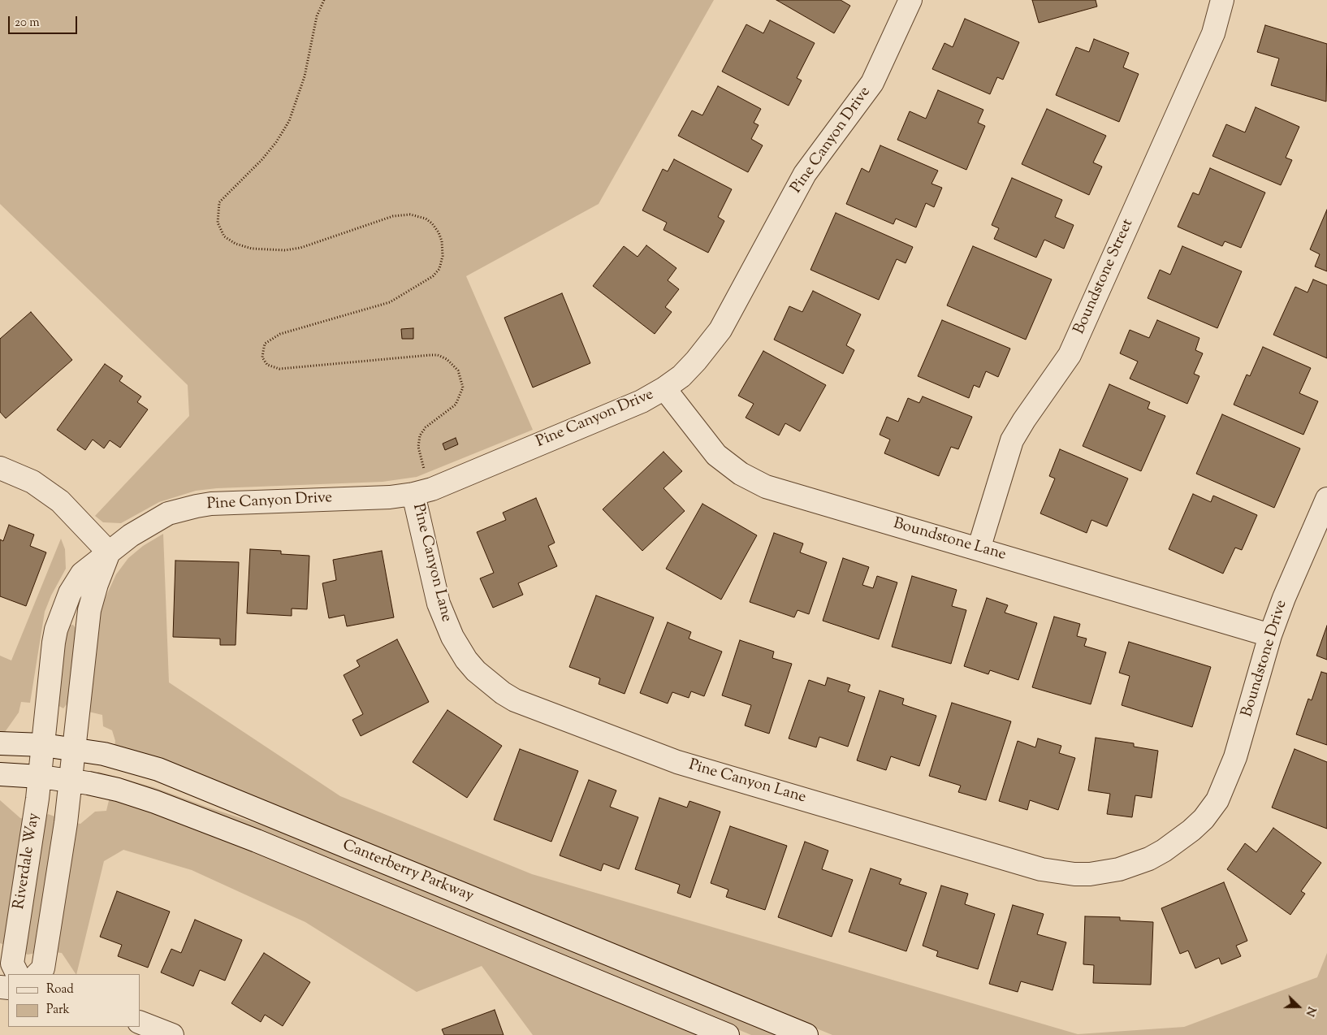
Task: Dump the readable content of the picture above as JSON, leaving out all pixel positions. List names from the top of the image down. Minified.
{"streets":{"street":["Pine Canyon Drive","Boundstone Street","Boundstone Lane","Pine Canyon Lane","Boundstone Drive","Riverdale Way","Canterberry Parkway"]},"crossings":[["Pine Canyon Drive","Boundstone Lane"],["Pine Canyon Drive","Pine Canyon Lane"],["Pine Canyon Drive","Riverdale Way"],["Pine Canyon Drive","Canterberry Parkway"],["Boundstone Street","Boundstone Lane"],["Boundstone Lane","Boundstone Drive"],["Pine Canyon Lane","Boundstone Drive"],["Riverdale Way","Canterberry Parkway"]],"legend":["Road","Park"],"scale_bar":"20 m","north":"right"}
